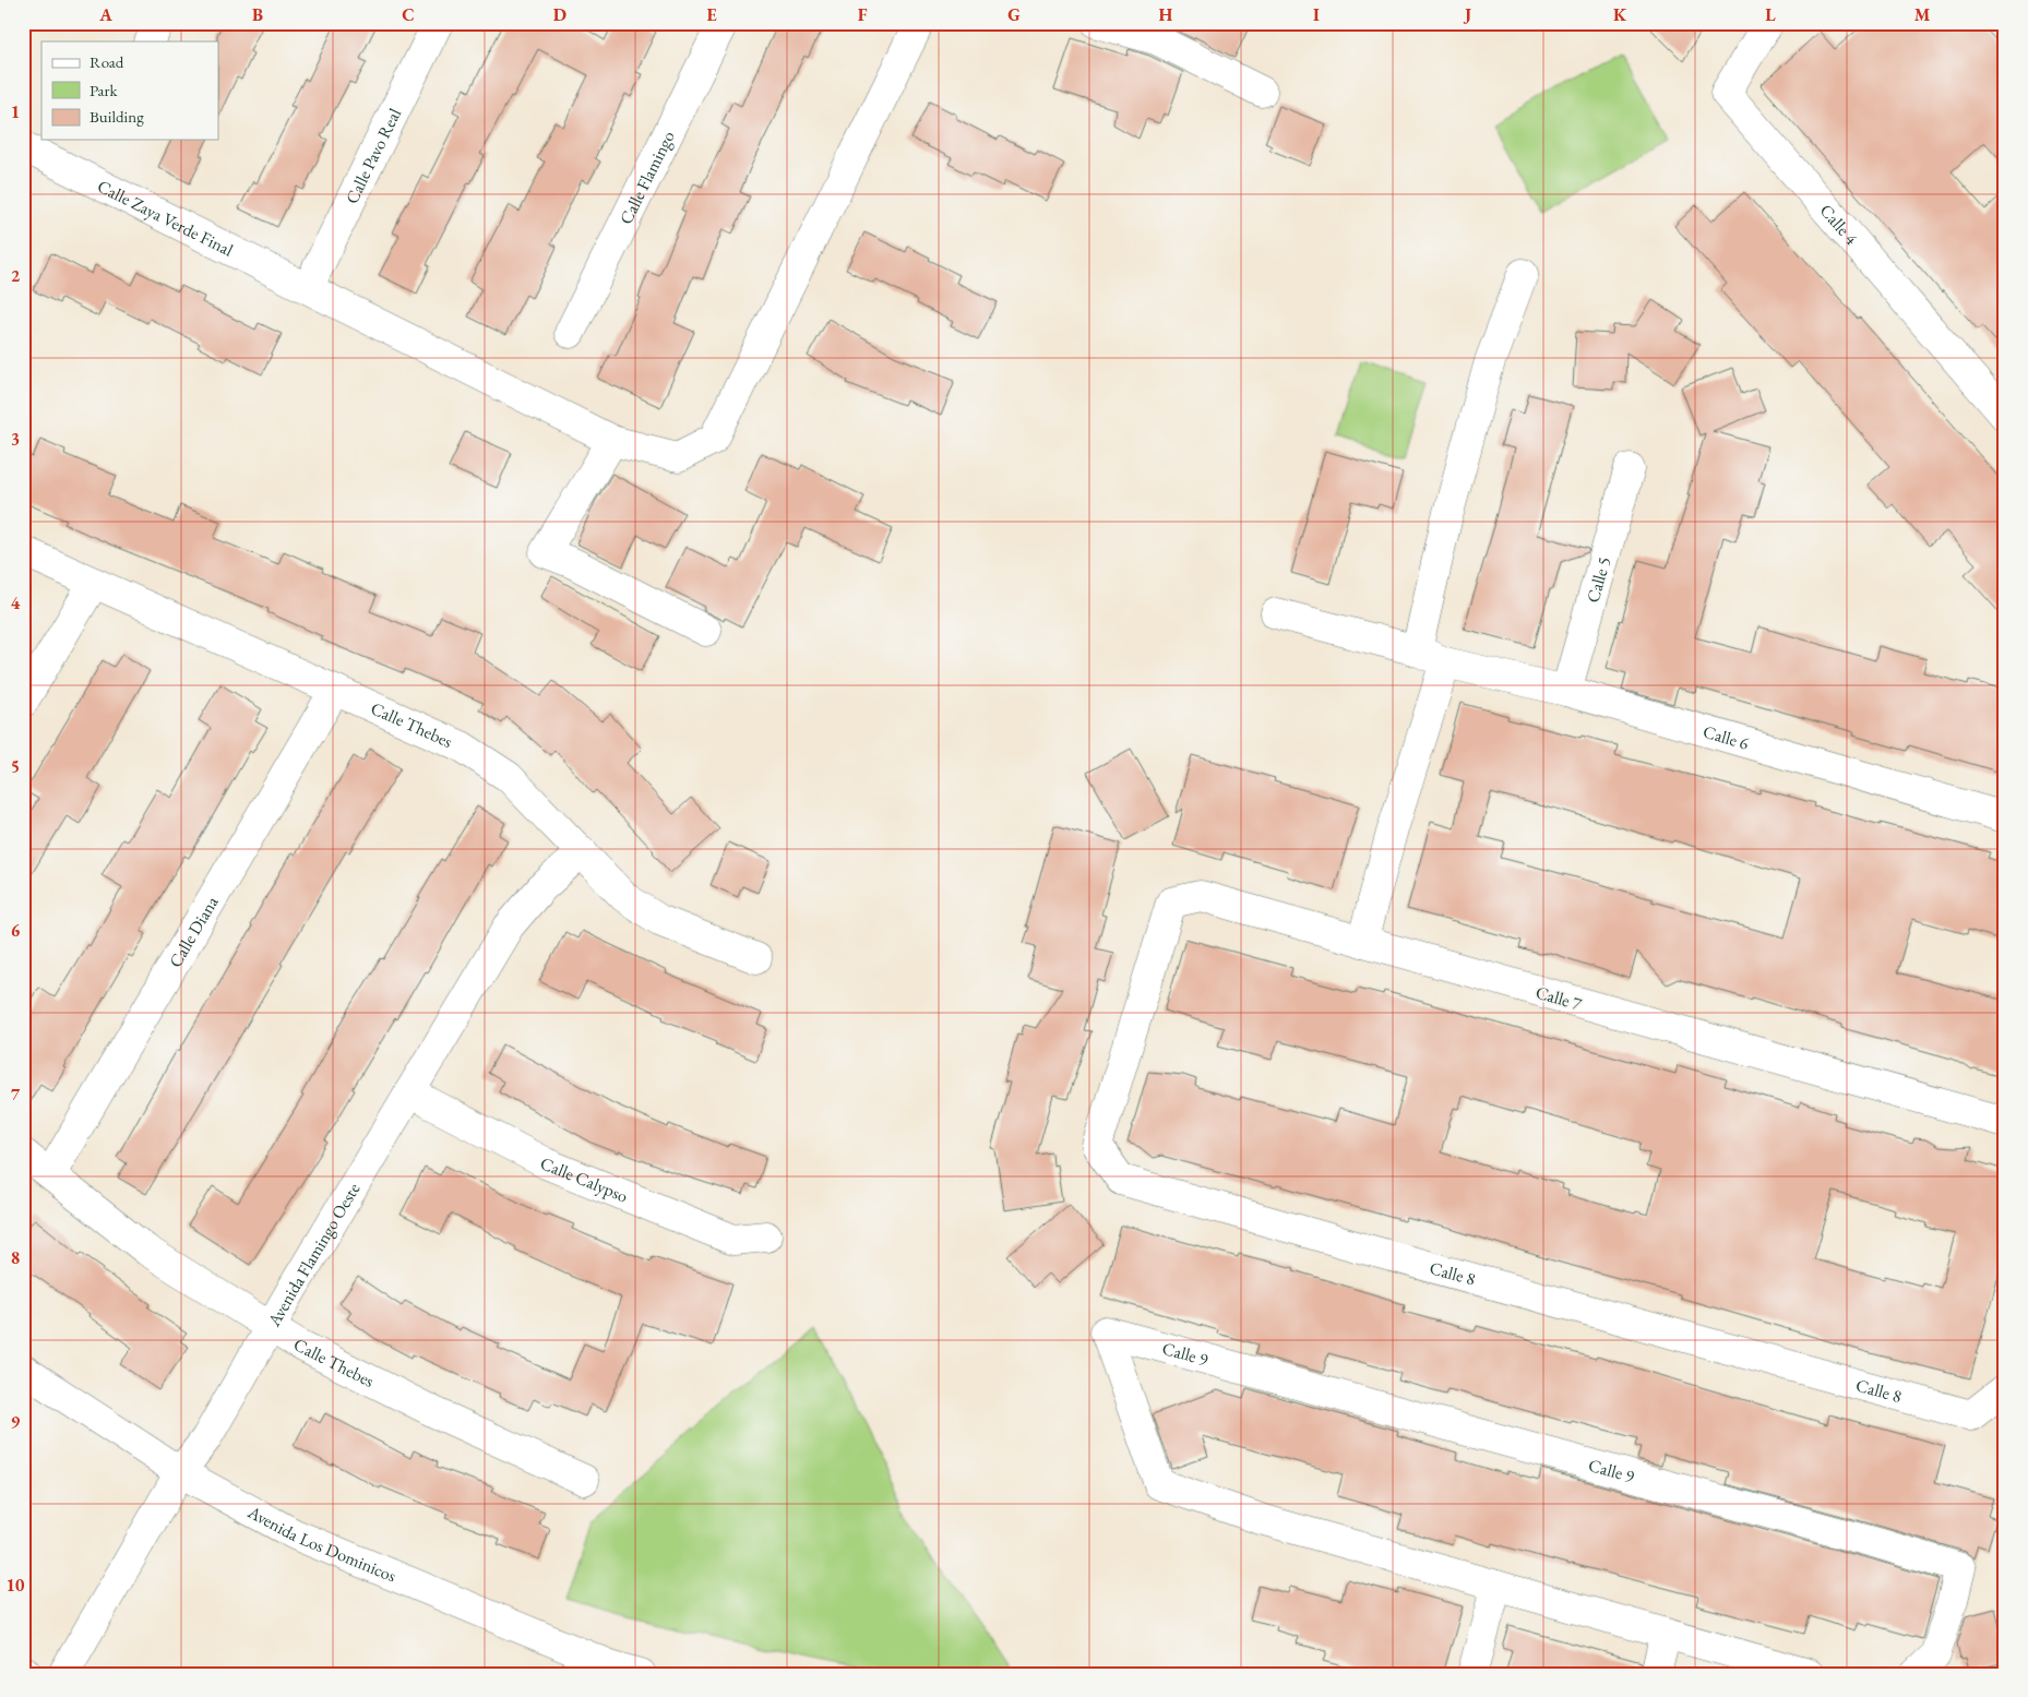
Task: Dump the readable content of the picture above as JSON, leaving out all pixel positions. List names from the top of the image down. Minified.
{"streets":{"street":["Calle Pavo Real","Calle Flamingo","Calle Zaya Verde Final","Calle 4","Calle 5","Calle Thebes","Calle 6","Calle Diana","Calle 7","Calle Calypso","Avenida Flamingo Oeste","Calle 8","Calle 9","Avenida Los Dominicos"]},"crossings":[["Calle Pavo Real","Calle Zaya Verde Final"],["Calle 5","Calle 6"],["Calle Thebes","Calle Diana"],["Calle Thebes","Avenida Flamingo Oeste"],["Calle 7","Calle 8"],["Calle Calypso","Avenida Flamingo Oeste"],["Avenida Flamingo Oeste","Avenida Los Dominicos"]],"legend":["Road","Park","Building"],"grid":{"columns":["A","B","C","D","E","F","G","H","I","J","K","L","M"],"rows":["1","2","3","4","5","6","7","8","9","10"]}}
